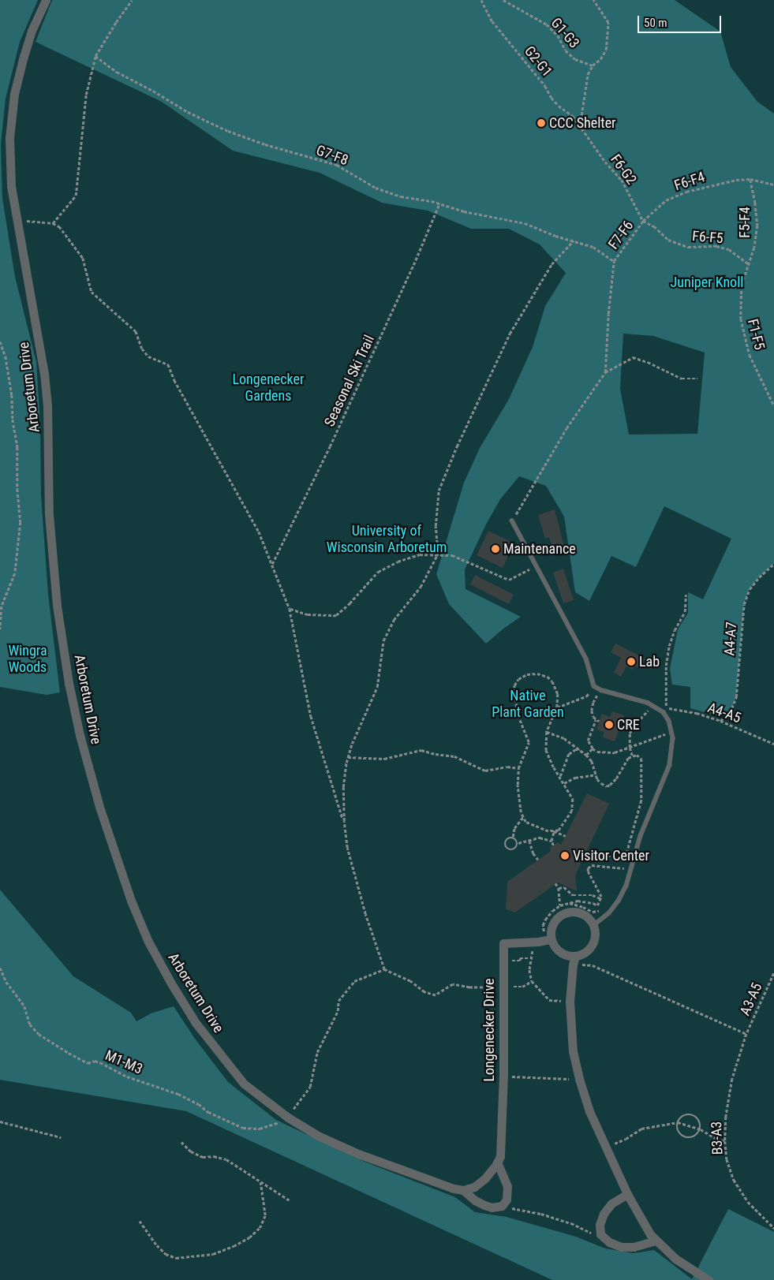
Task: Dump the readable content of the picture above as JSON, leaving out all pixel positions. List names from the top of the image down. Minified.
{"streets":{"street":["Arboretum Drive","Longenecker Drive"],"path":["G1-G3","G2-G1","G7-F8","F6-G2","F6-F4","F5-F4","F7-F6","F6-F5","F1-F5","Seasonal Ski Trail","A4-A7","A4-A5","A3-A5","M1-M3","B3-A3"]},"crossings":[["G2-G1","F6-G2"],["G7-F8","F7-F6"],["G7-F8","Seasonal Ski Trail"],["F6-G2","F6-F4"],["F6-G2","F7-F6"],["F6-G2","F6-F5"],["F6-F4","F5-F4"],["F6-F4","F7-F6"],["F6-F4","F6-F5"],["F5-F4","F6-F5"],["F5-F4","F1-F5"],["F7-F6","F6-F5"],["F6-F5","F1-F5"],["Arboretum Drive","M1-M3"],["A4-A7","A4-A5"],["A3-A5","B3-A3"]],"parks":["Juniper Knoll","Longenecker Gardens","University of Wisconsin Arboretum","Wingra Woods","Native Plant Garden"],"places":["CCC Shelter","Maintenance","Lab","CRE","Visitor Center"],"scale_bar":"50 m"}
